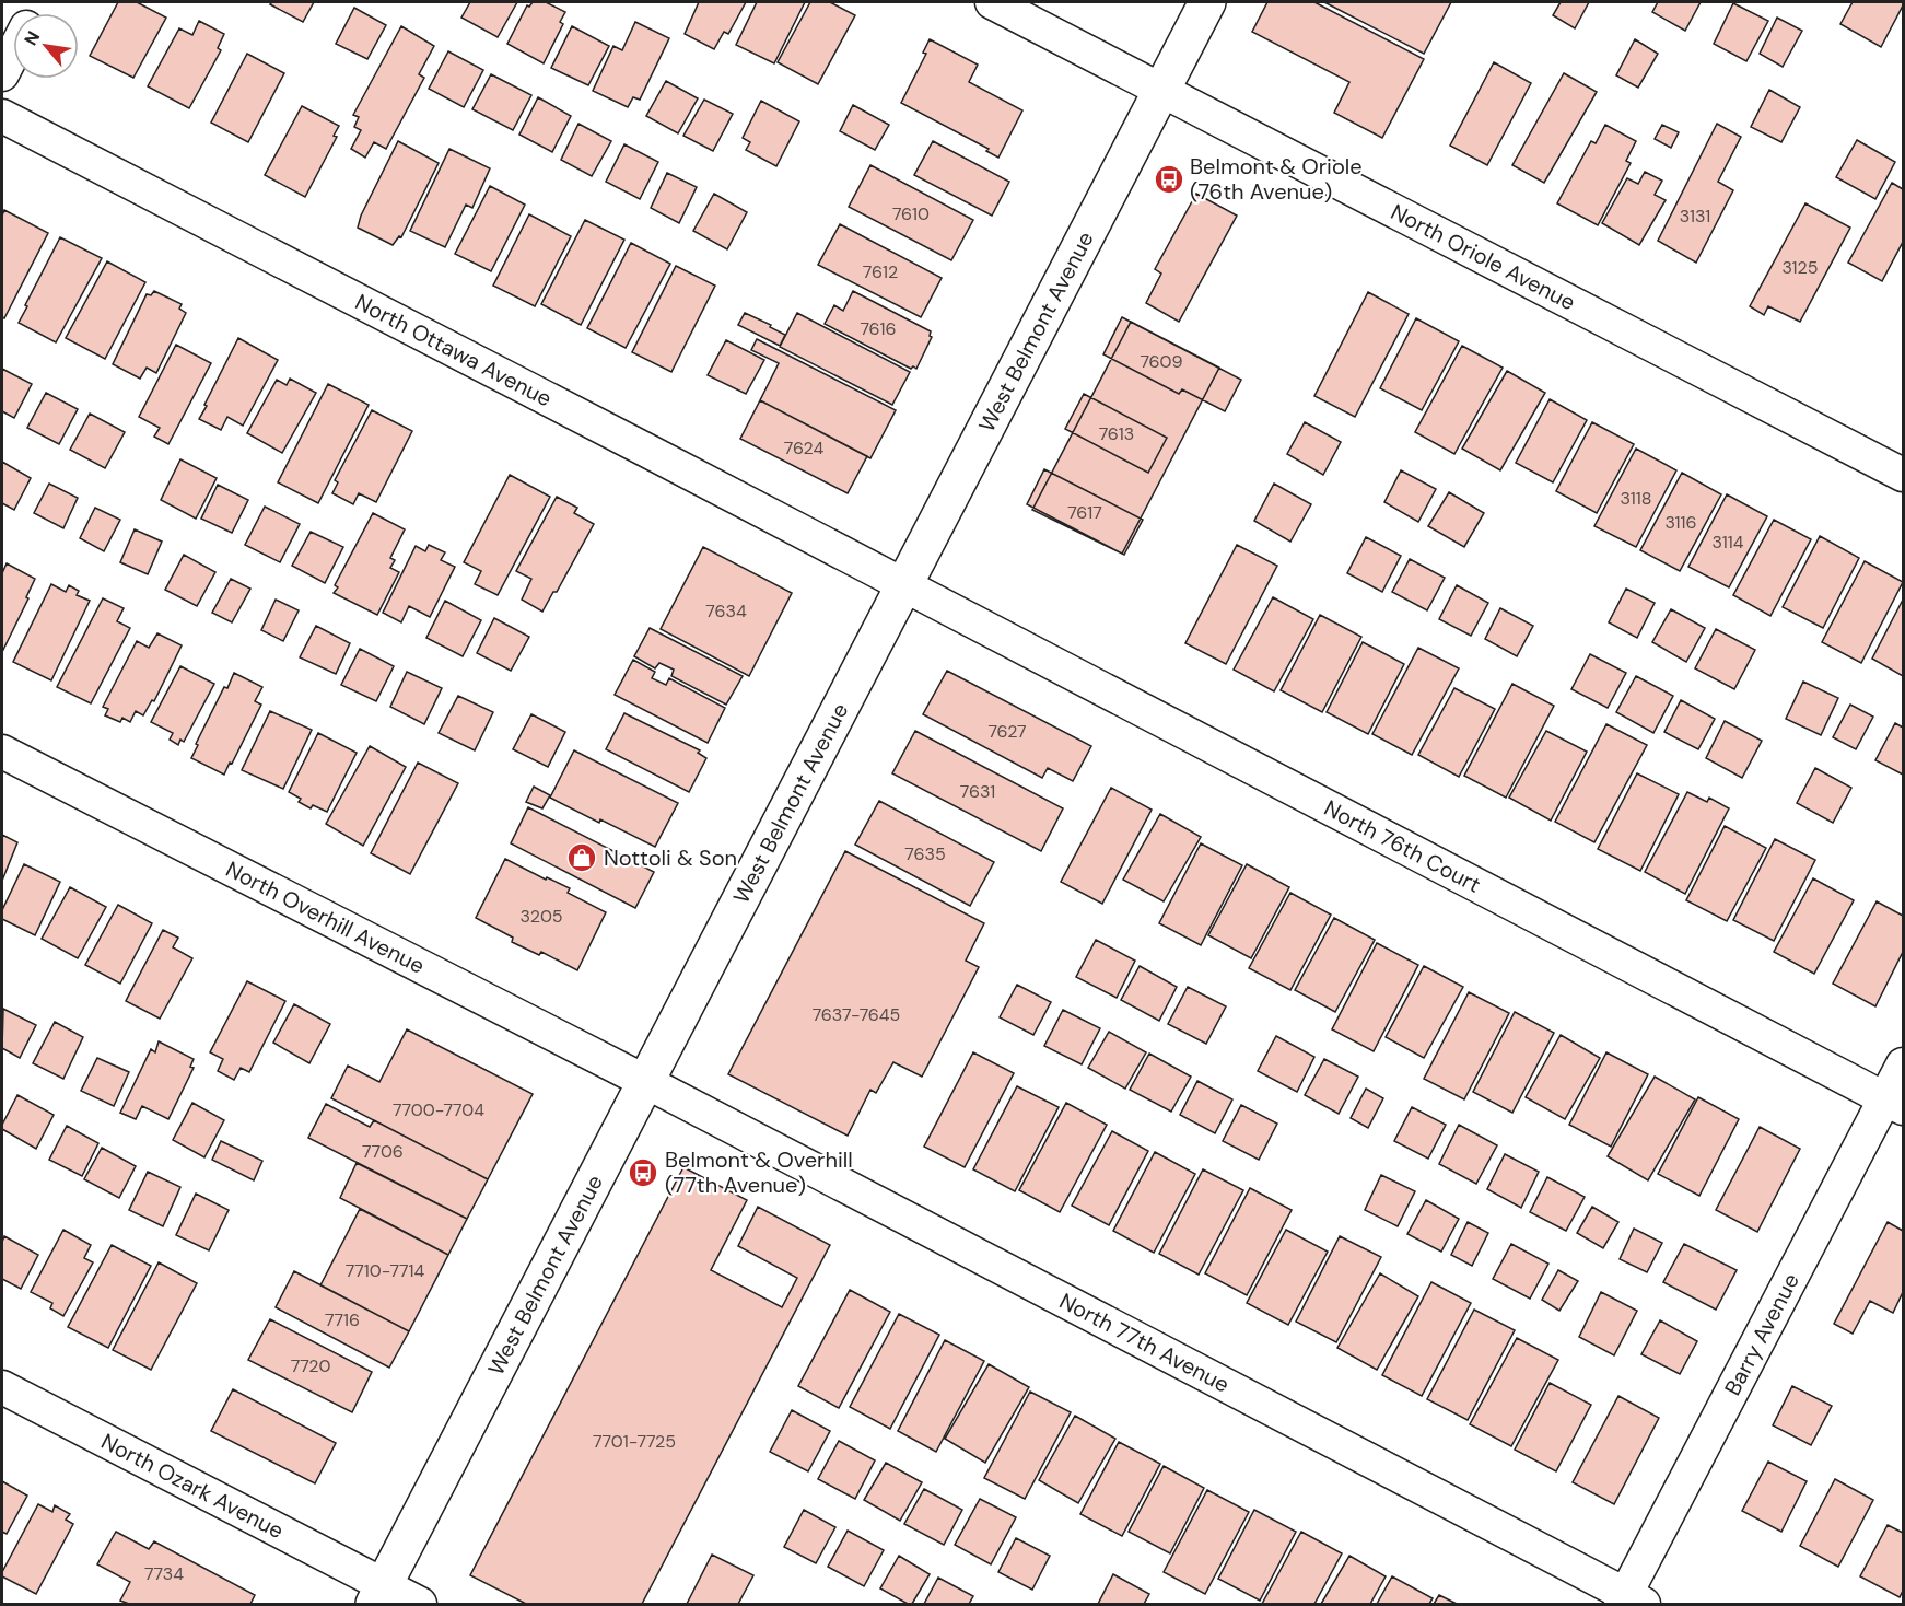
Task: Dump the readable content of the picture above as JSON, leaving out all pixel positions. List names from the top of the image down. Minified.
{"streets":{"main road":["West Belmont Avenue"],"street":["North Oriole Avenue","North Ottawa Avenue","North 76th Court","North Overhill Avenue","Barry Avenue","North 77th Avenue","North Ozark Avenue"]},"crossings":[["North Oriole Avenue","West Belmont Avenue"],["West Belmont Avenue","North Ottawa Avenue"],["West Belmont Avenue","North 76th Court"],["West Belmont Avenue","North Overhill Avenue"],["West Belmont Avenue","North 77th Avenue"],["West Belmont Avenue","North Ozark Avenue"],["North Ottawa Avenue","North 76th Court"],["North 76th Court","Barry Avenue"],["North Overhill Avenue","North 77th Avenue"],["Barry Avenue","North 77th Avenue"]],"places":{"bus stop":["Belmont & Oriole (76th Avenue)","Belmont & Overhill (77th Avenue)"],"shop":["Nottoli & Son"]},"house_numbers":["7610","3131","3125","7612","7616","7609","7613","7624","3118","7617","3116","3114","7634","7627","7631","7635","3205","7637-7645","7700-7704","7706","7710-7714","7716","7720","7701-7725","7734"],"north":"top left"}
